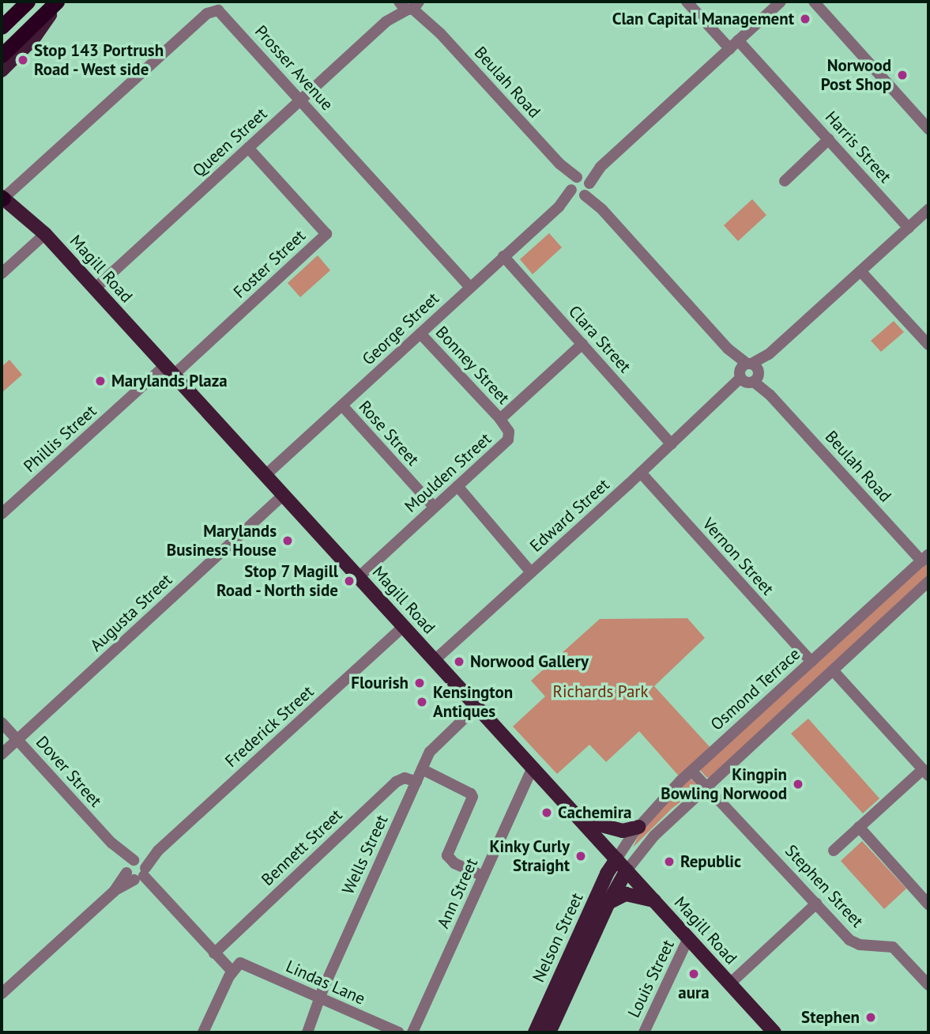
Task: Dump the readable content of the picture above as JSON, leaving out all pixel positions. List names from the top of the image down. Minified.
{"streets":{"main road":["Magill Road","Nelson Street"],"street":["Prosser Avenue","Beulah Road","Queen Street","Harris Street","Foster Street","George Street","Clara Street","Bonney Street","Rose Street","Phillis Street","Moulden Street","Edward Street","Vernon Street","Augusta Street","Osmond Terrace","Frederick Street","Dover Street","Bennett Street","Wells Street","Stephen Street","Ann Street","Louis Street","Lindas Lane"]},"crossings":[["Prosser Avenue","Queen Street"],["Prosser Avenue","Magill Road"],["Prosser Avenue","George Street"],["Beulah Road","Queen Street"],["Beulah Road","George Street"],["Beulah Road","Edward Street"],["Beulah Road","Osmond Terrace"],["Queen Street","Foster Street"],["Queen Street","Magill Road"],["Harris Street","George Street"],["Harris Street","Edward Street"],["Foster Street","Magill Road"],["Foster Street","Phillis Street"],["Magill Road","George Street"],["Magill Road","Phillis Street"],["Magill Road","Moulden Street"],["Magill Road","Edward Street"],["Magill Road","Augusta Street"],["Magill Road","Osmond Terrace"],["Magill Road","Frederick Street"],["Magill Road","Wells Street"],["Magill Road","Ann Street"],["Magill Road","Nelson Street"],["Magill Road","Louis Street"],["George Street","Clara Street"],["George Street","Bonney Street"],["George Street","Rose Street"],["Clara Street","Moulden Street"],["Clara Street","Edward Street"],["Bonney Street","Moulden Street"],["Rose Street","Moulden Street"],["Edward Street","Vernon Street"],["Vernon Street","Osmond Terrace"],["Augusta Street","Dover Street"],["Osmond Terrace","Stephen Street"],["Osmond Terrace","Nelson Street"],["Frederick Street","Dover Street"],["Dover Street","Bennett Street"],["Dover Street","Lindas Lane"],["Bennett Street","Wells Street"],["Wells Street","Lindas Lane"]],"parks":["Richards Park"],"places":["Clan Capital Management","Stop 143 Portrush Road - West side","Norwood Post Shop","Marylands Plaza","Marylands Business House","Stop 7 Magill Road - North side","Norwood Gallery","Flourish","Kensington Antiques","Kingpin Bowling Norwood","Cachemira","Kinky Curly Straight","Republic","aura","Stephen"]}
